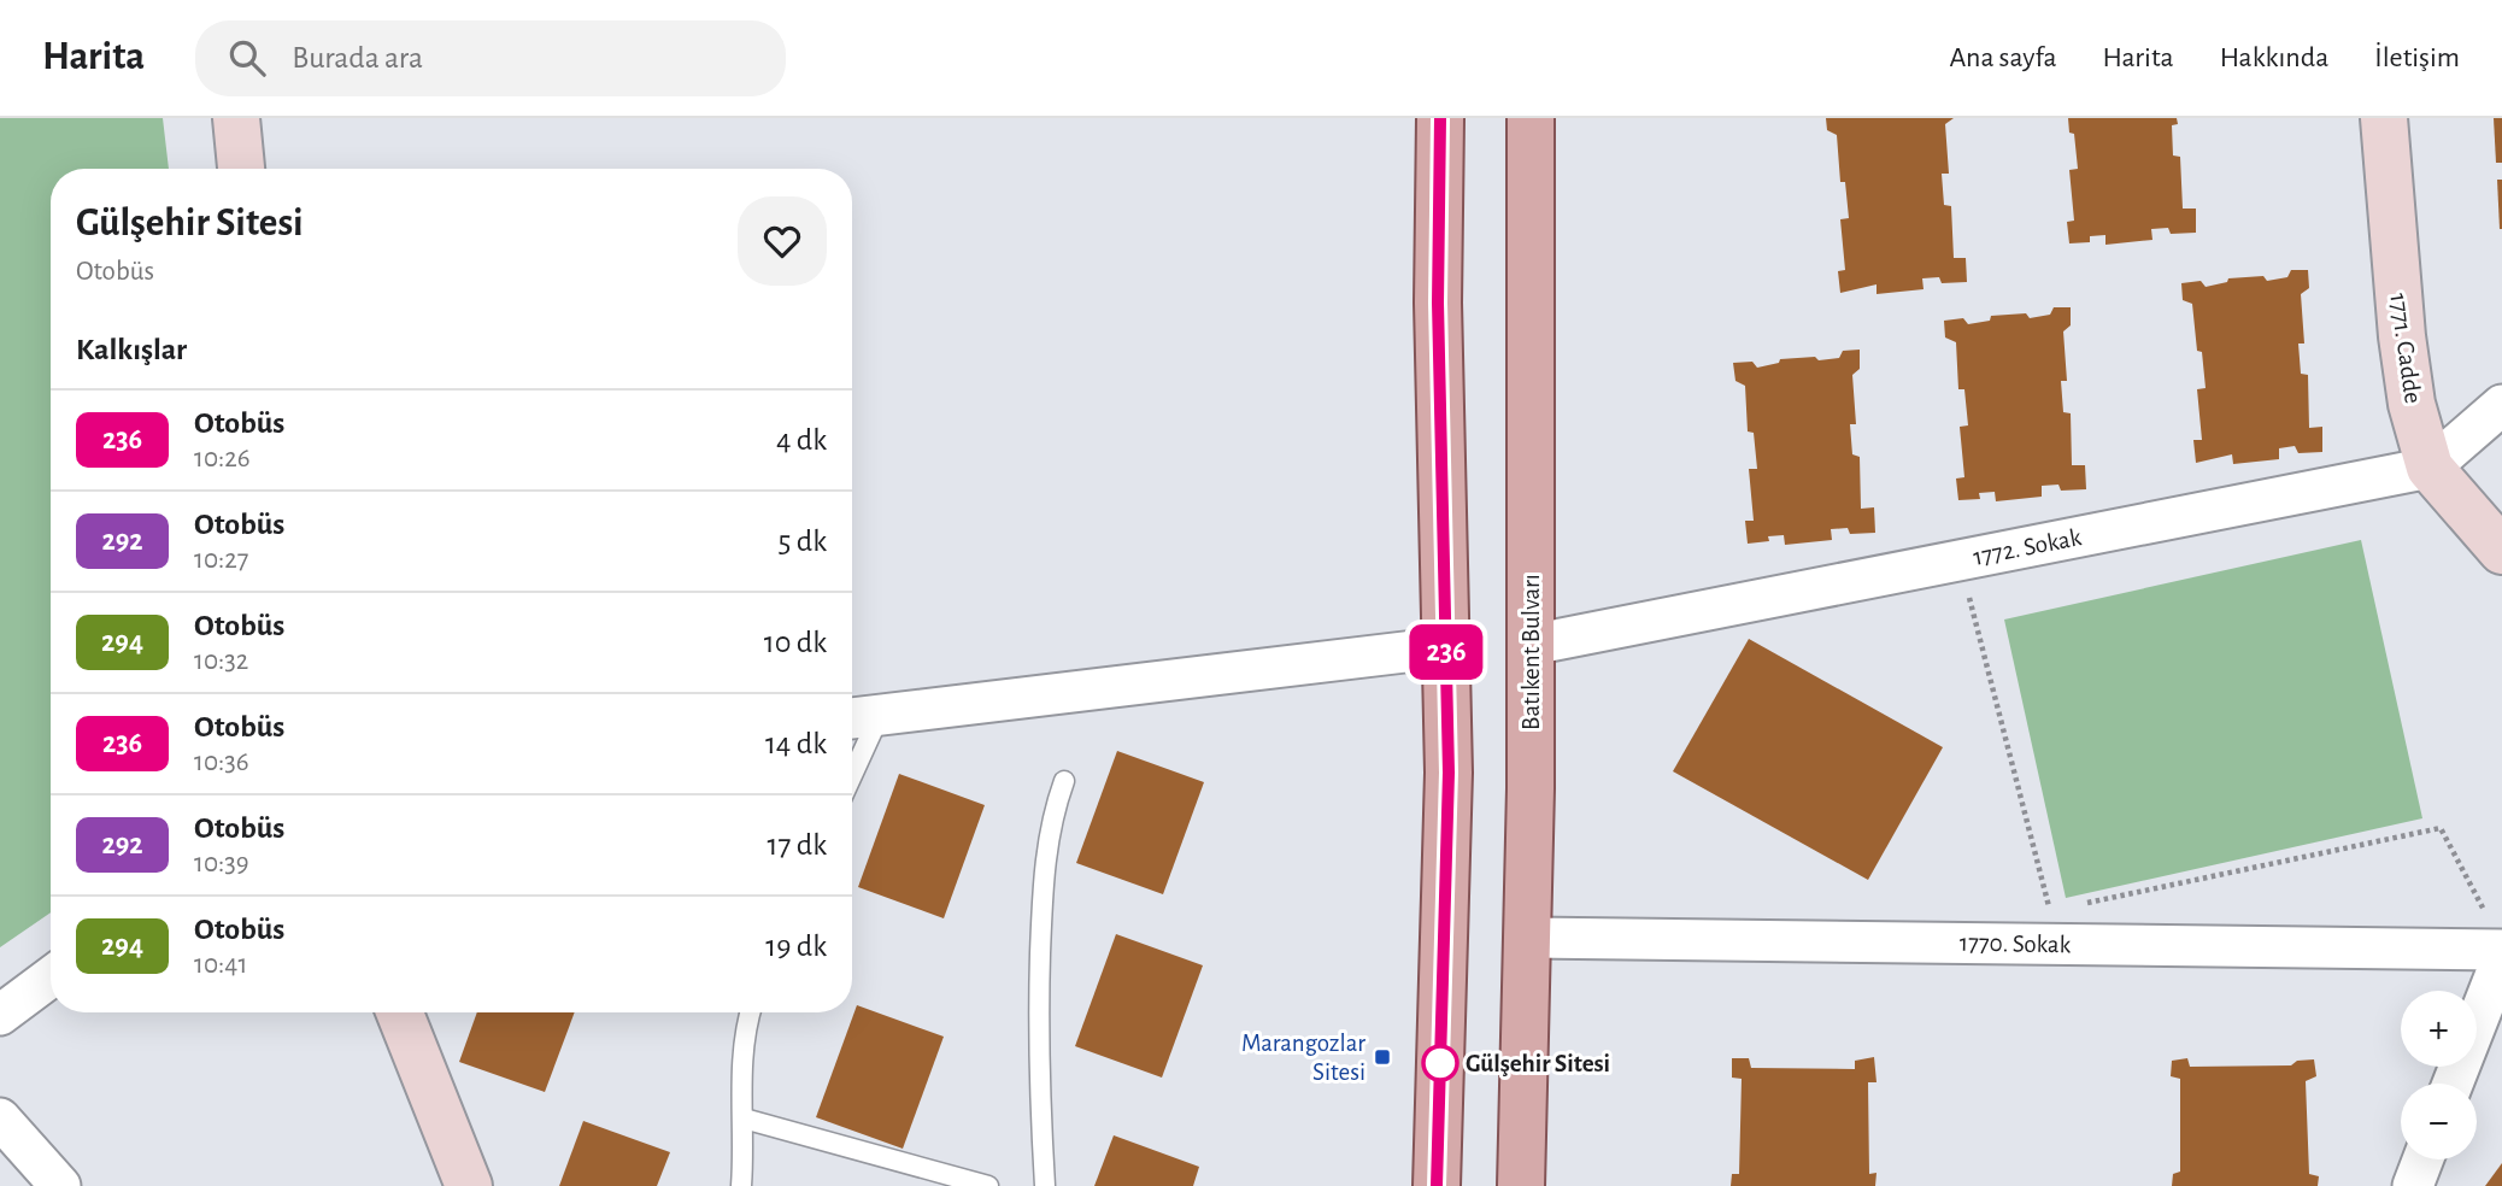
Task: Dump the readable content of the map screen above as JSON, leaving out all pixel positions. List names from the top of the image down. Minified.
{"streets":{"main road":["Batıkent Bulvarı"],"street":["1771. Cadde","1772. Sokak","1770. Sokak"]},"crossings":[["1771. Cadde","1772. Sokak"],["1772. Sokak","Batıkent Bulvarı"],["Batıkent Bulvarı","1770. Sokak"]],"places":{"transit":["Marangozlar Sitesi"],"other":["Gülşehir Sitesi"]},"lines":["bus line 236"],"page":{"header":"Harita","search":"Burada ara","nav":["Ana sayfa","Harita","Hakkında","İletişim"],"on_map":"236","heading":[["Gülşehir Sitesi","Otobüs"],"Kalkışlar"],"list":[{"mark":"236","name":"Otobüs","note":"10:26","value":"4 dk"},{"mark":"292","name":"Otobüs","note":"10:27","value":"5 dk"},{"mark":"294","name":"Otobüs","note":"10:32","value":"10 dk"},{"mark":"236","name":"Otobüs","note":"10:36","value":"14 dk"},{"mark":"292","name":"Otobüs","note":"10:39","value":"17 dk"},{"mark":"294","name":"Otobüs","note":"10:41","value":"19 dk"}],"map_buttons":["+","−"]}}
